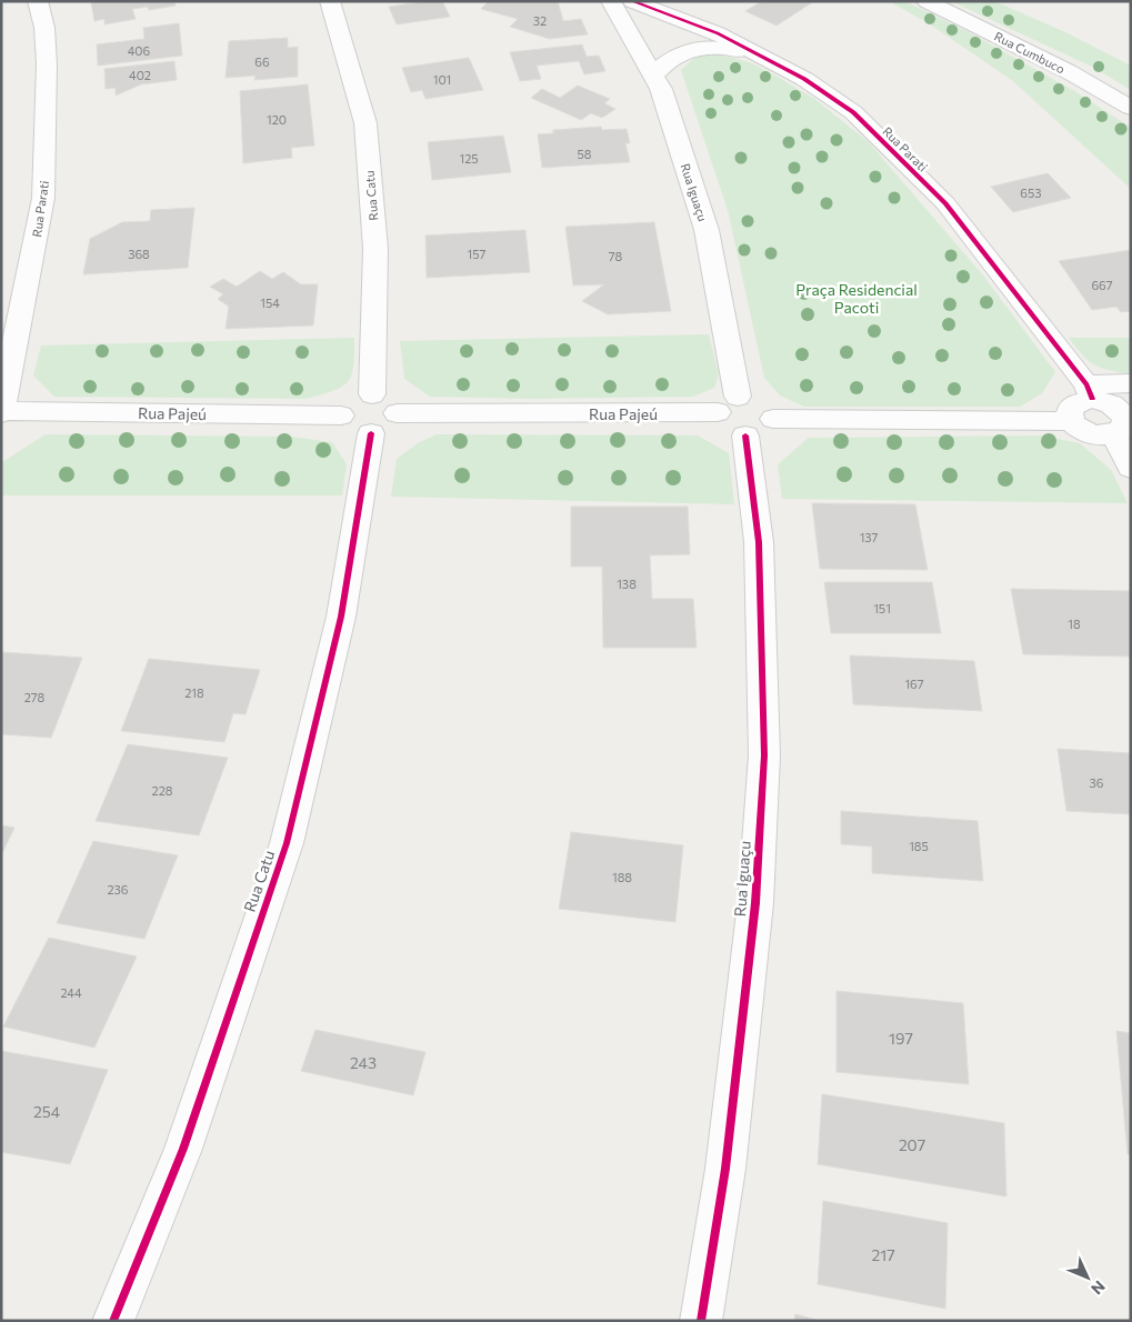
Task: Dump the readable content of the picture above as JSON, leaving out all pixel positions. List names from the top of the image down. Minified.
{"streets":{"street":["Rua Cumbuco","Rua Parati","Rua Iguaçu","Rua Catu","Rua Pajeú"]},"crossings":[["Rua Parati","Rua Pajeú"],["Rua Iguaçu","Rua Pajeú"],["Rua Catu","Rua Pajeú"]],"parks":["Praça Residencial Pacoti"],"house_numbers":["32","406","66","402","101","120","58","125","653","368","157","78","667","154","137","138","151","18","167","218","278","36","228","185","188","236","244","197","243","254","207","217"],"north":"bottom right"}
